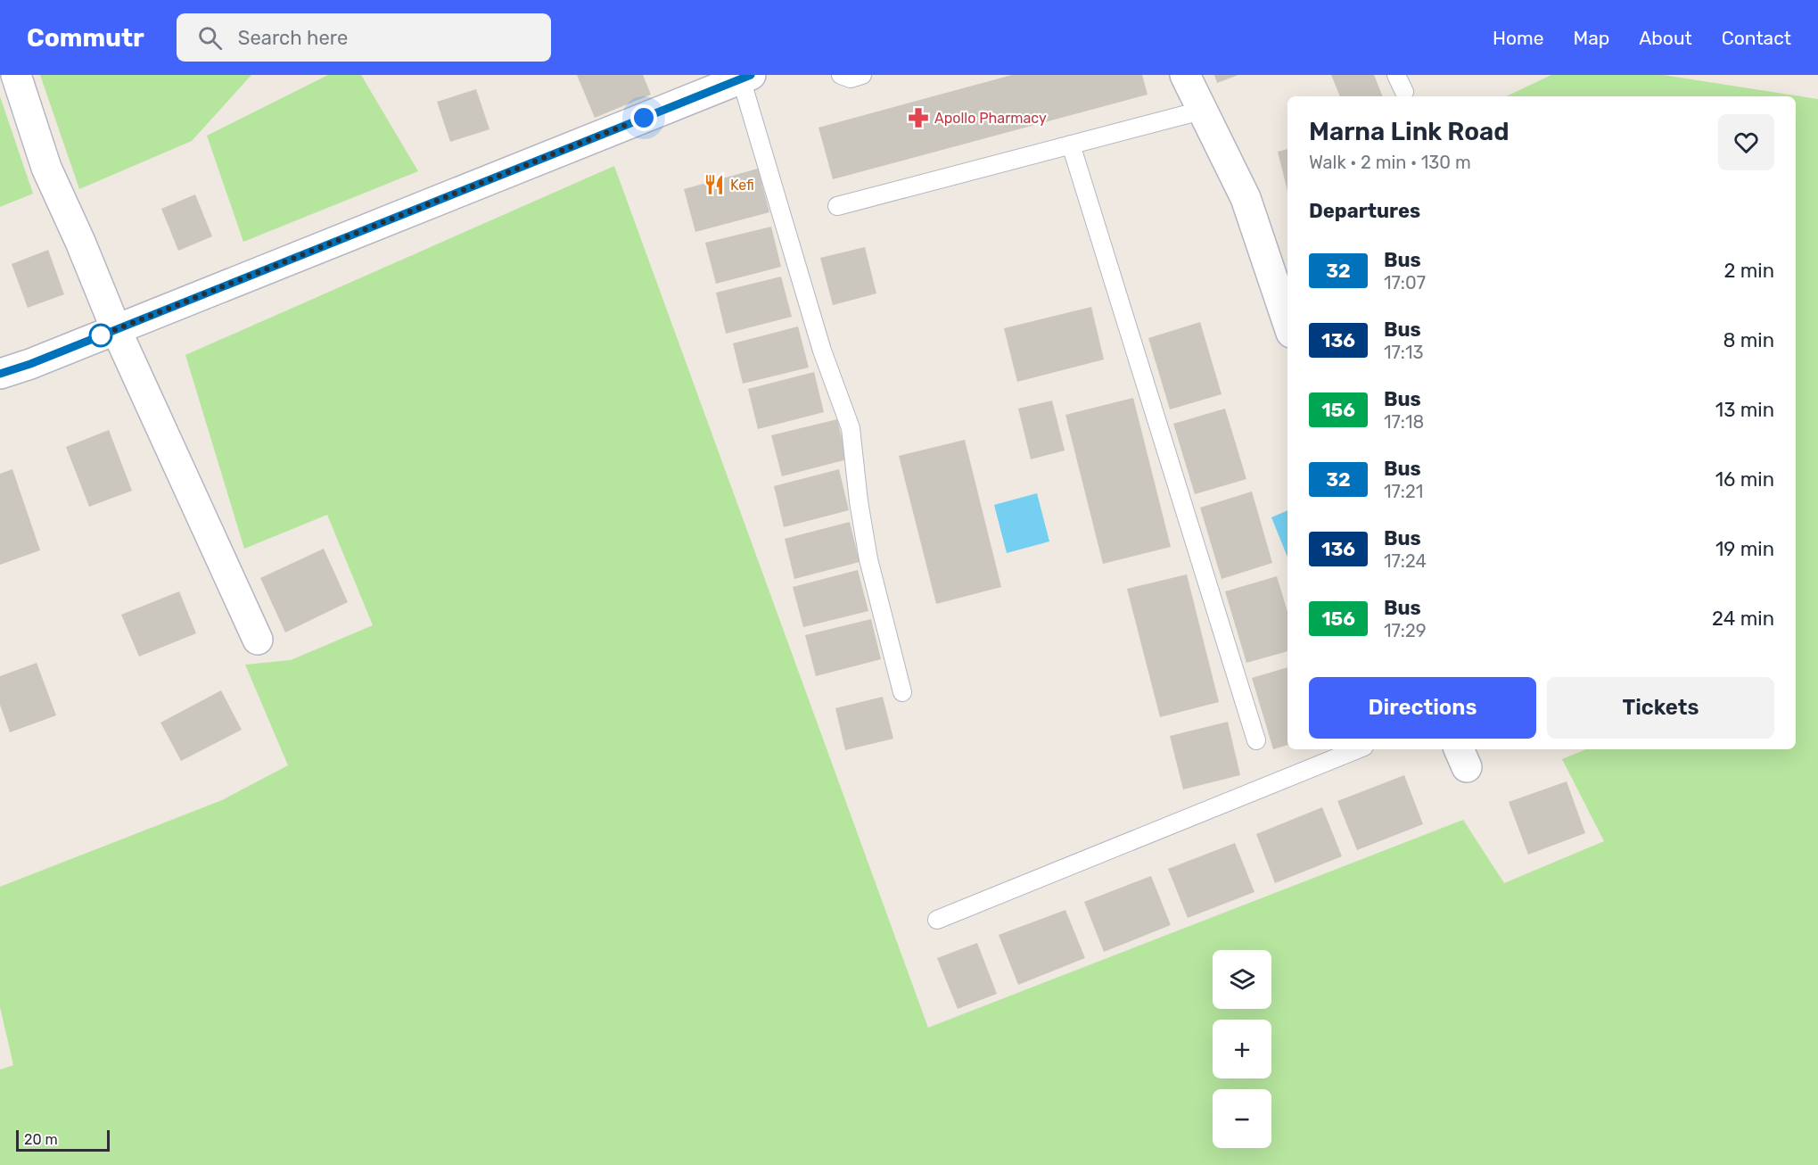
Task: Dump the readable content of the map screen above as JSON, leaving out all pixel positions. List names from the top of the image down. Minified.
{"places":{"pharmacy":["Apollo Pharmacy"],"restaurant":["Kefi"]},"lines":["bus line 32"],"scale_bar":"20 m","page":{"header":"Commutr","search":"Search here","nav":["Home","Map","About","Contact"],"heading":[["Marna Link Road","Walk · 2 min · 130 m"],"Departures"],"list":[{"mark":"32","name":"Bus","note":"17:07","value":"2 min"},{"mark":"136","name":"Bus","note":"17:13","value":"8 min"},{"mark":"156","name":"Bus","note":"17:18","value":"13 min"},{"mark":"32","name":"Bus","note":"17:21","value":"16 min"},{"mark":"136","name":"Bus","note":"17:24","value":"19 min"},{"mark":"156","name":"Bus","note":"17:29","value":"24 min"}],"buttons":["Directions","Tickets"],"map_buttons":["+","−"],"scale":"20 m"}}
